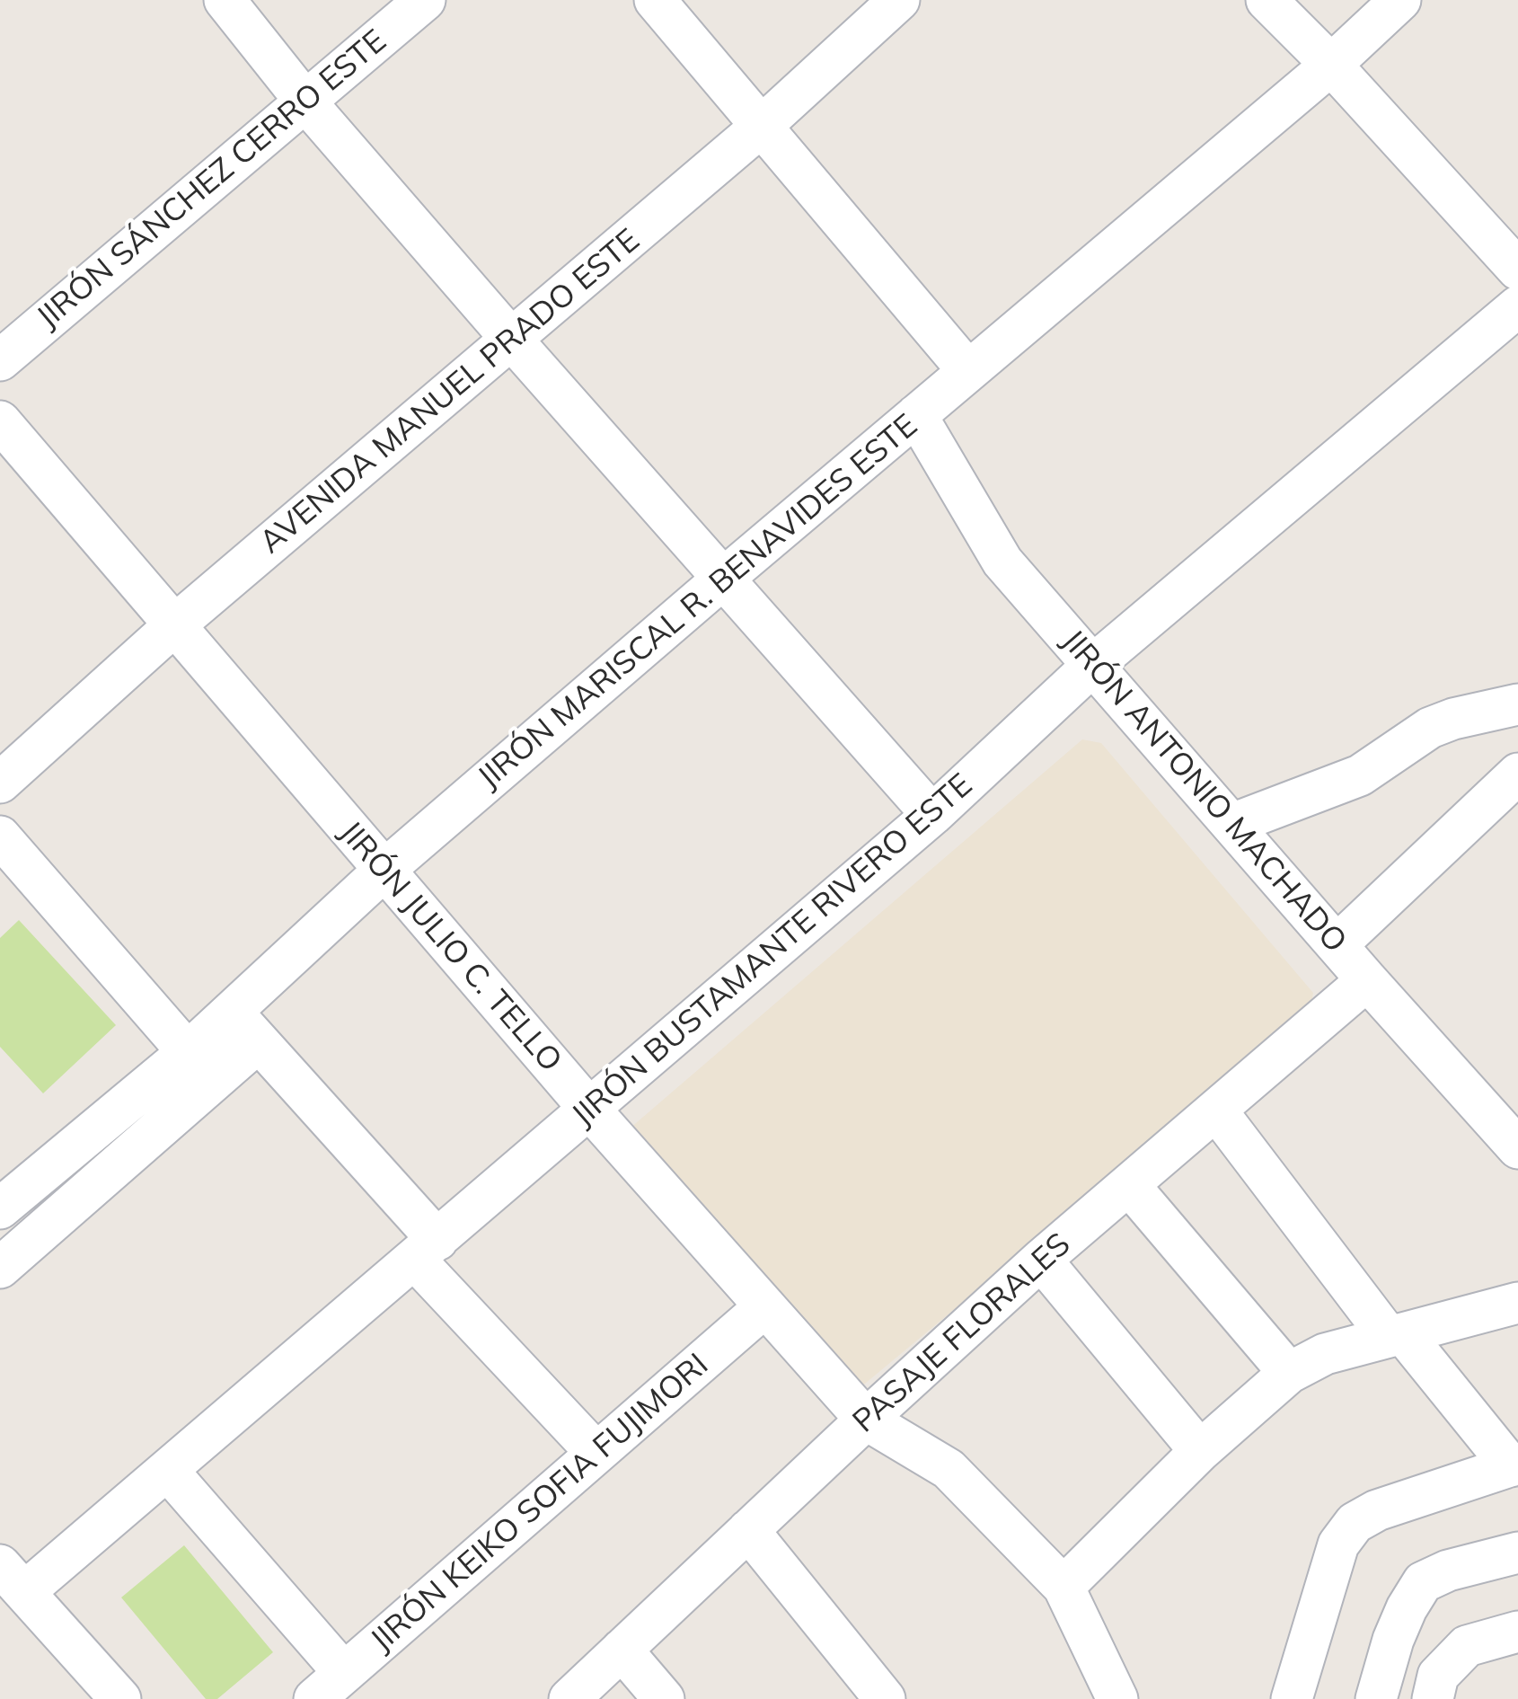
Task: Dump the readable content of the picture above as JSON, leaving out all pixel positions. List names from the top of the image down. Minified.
{"streets":{"street":["JIRÓN SÁNCHEZ CERRO ESTE","AVENIDA MANUEL PRADO ESTE","JIRÓN MARISCAL R. BENAVIDES ESTE","JIRÓN ANTONIO MACHADO","JIRÓN JULIO C. TELLO","JIRÓN BUSTAMANTE RIVERO ESTE","PASAJE FLORALES","JIRÓN KEIKO SOFIA FUJIMORI"]},"crossings":[["AVENIDA MANUEL PRADO ESTE","JIRÓN JULIO C. TELLO"],["JIRÓN MARISCAL R. BENAVIDES ESTE","JIRÓN ANTONIO MACHADO"],["JIRÓN MARISCAL R. BENAVIDES ESTE","JIRÓN JULIO C. TELLO"],["JIRÓN ANTONIO MACHADO","JIRÓN BUSTAMANTE RIVERO ESTE"],["JIRÓN ANTONIO MACHADO","PASAJE FLORALES"],["JIRÓN JULIO C. TELLO","JIRÓN BUSTAMANTE RIVERO ESTE"],["JIRÓN JULIO C. TELLO","PASAJE FLORALES"],["JIRÓN JULIO C. TELLO","JIRÓN KEIKO SOFIA FUJIMORI"]]}
